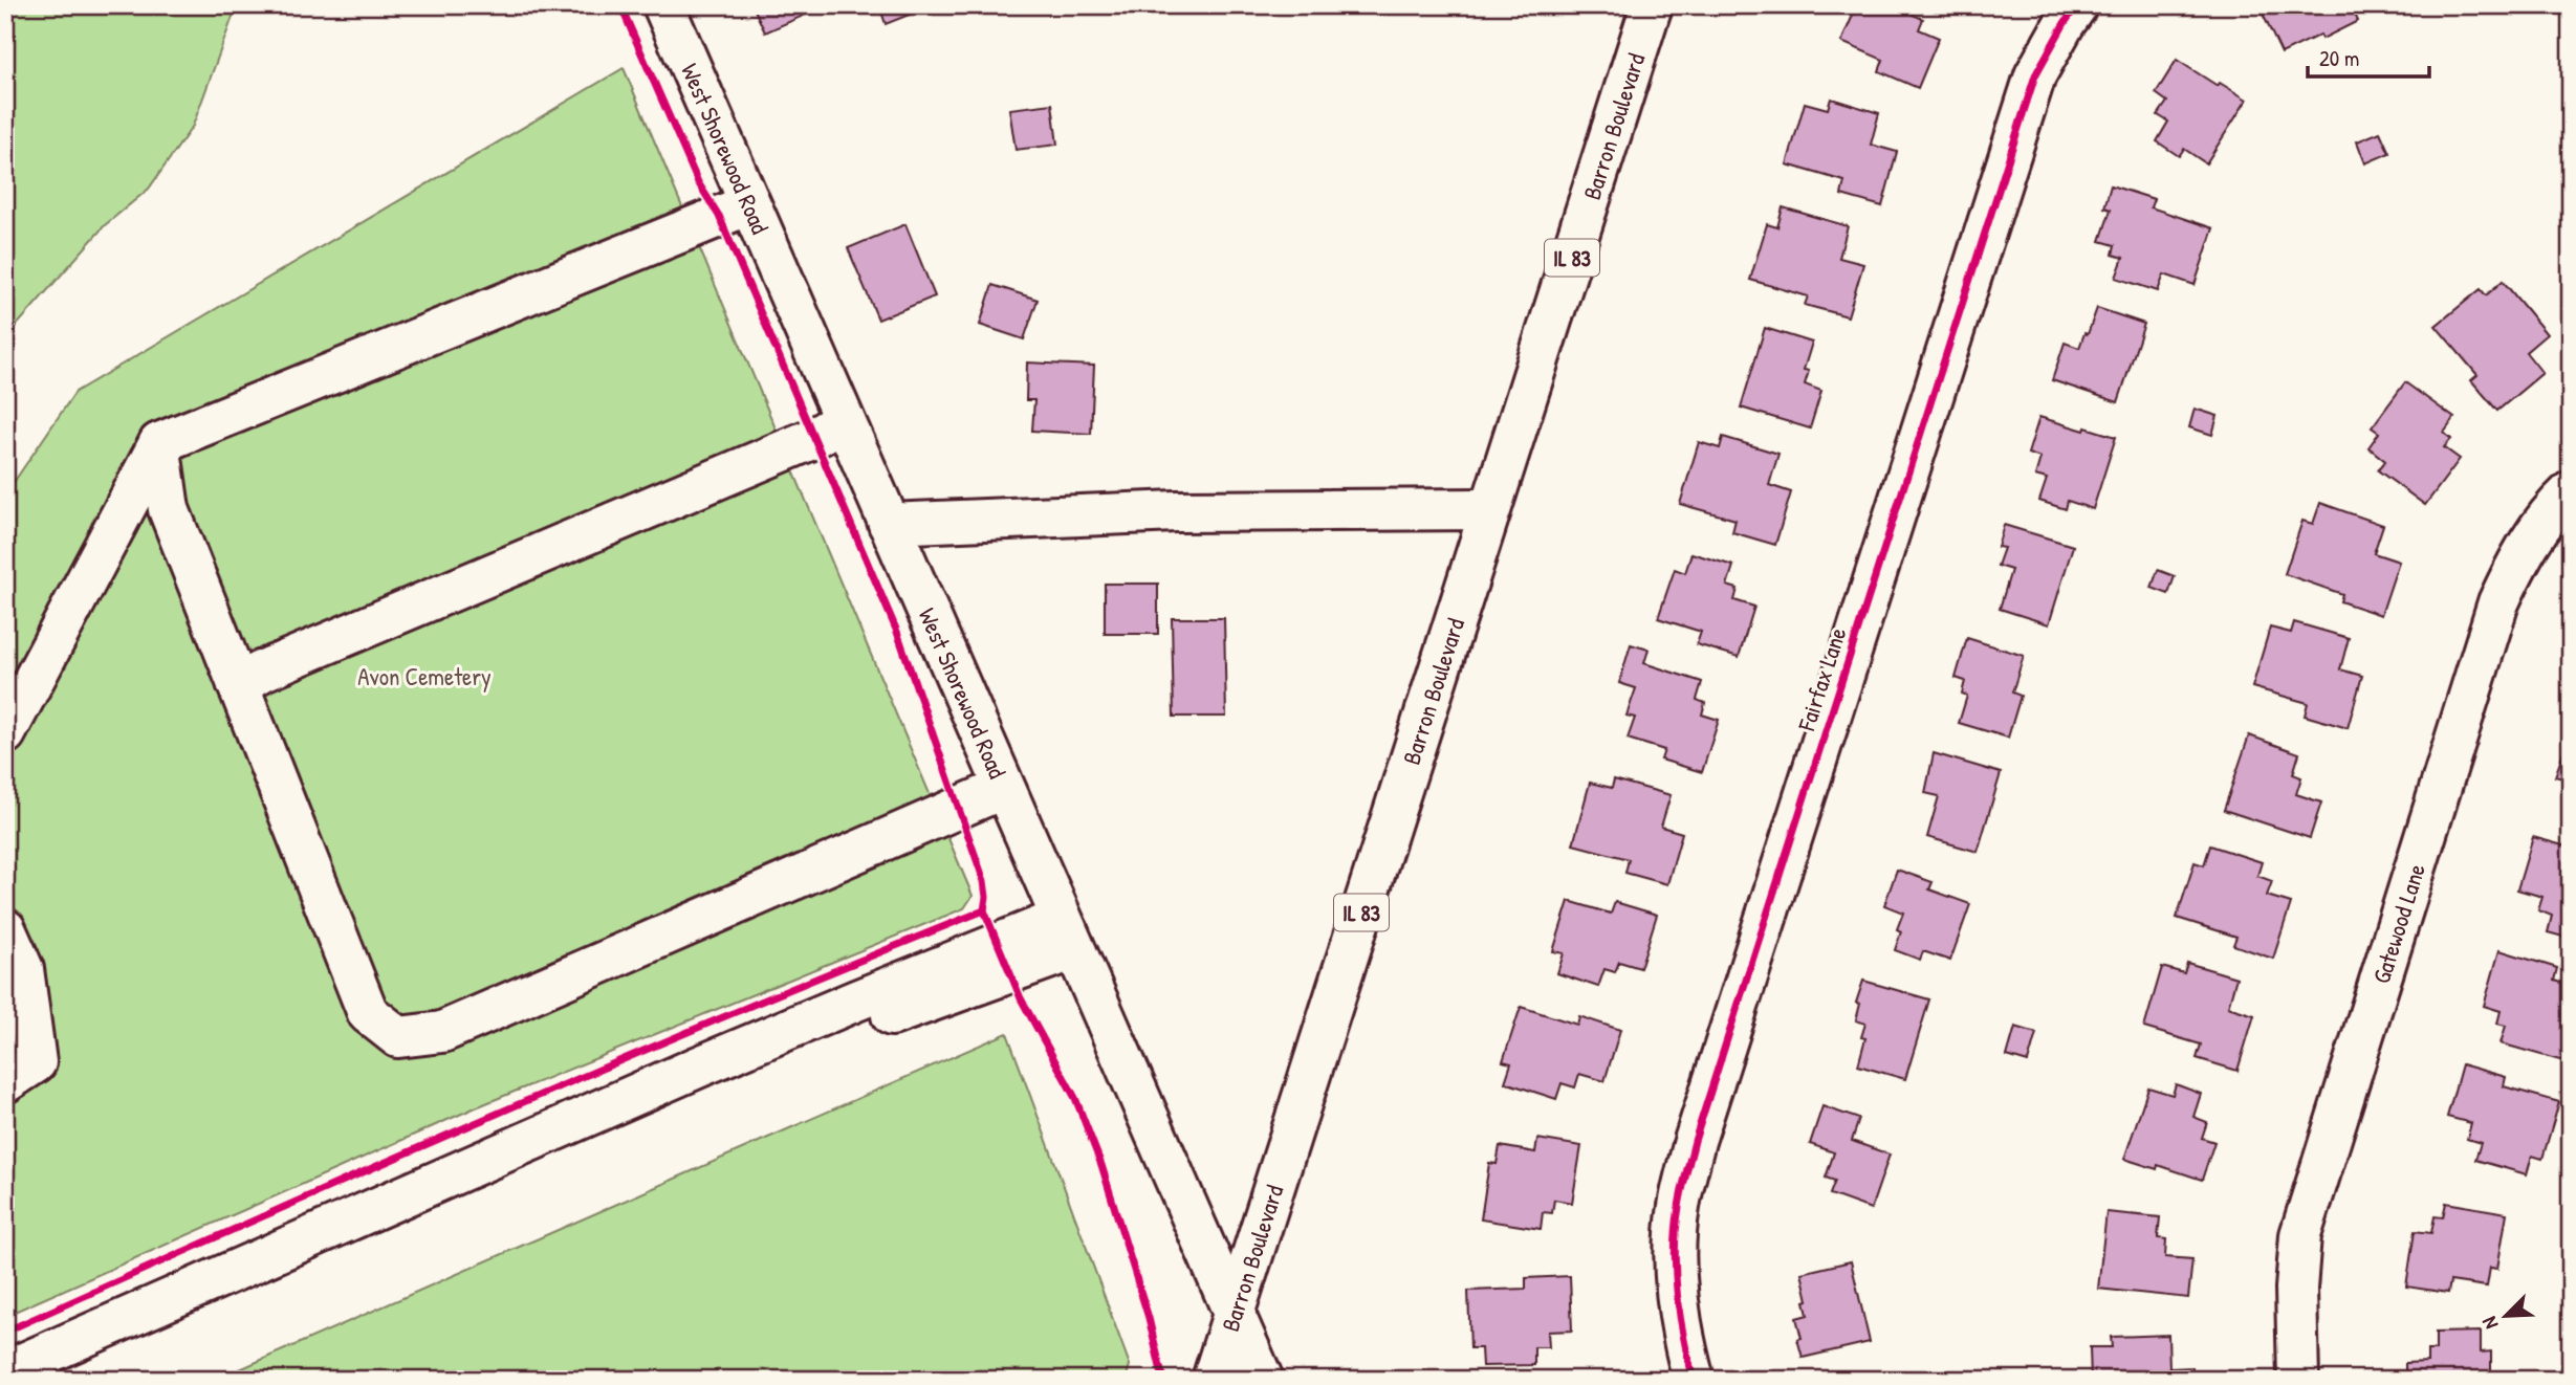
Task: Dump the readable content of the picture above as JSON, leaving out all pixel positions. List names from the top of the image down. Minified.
{"streets":{"street":["Barron Boulevard","West Shorewood Road","IL 83","Fairfax Lane","Gatewood Lane"]},"crossings":[["Barron Boulevard","West Shorewood Road"]],"parks":["Avon Cemetery"],"scale_bar":"20 m","north":"bottom left"}
